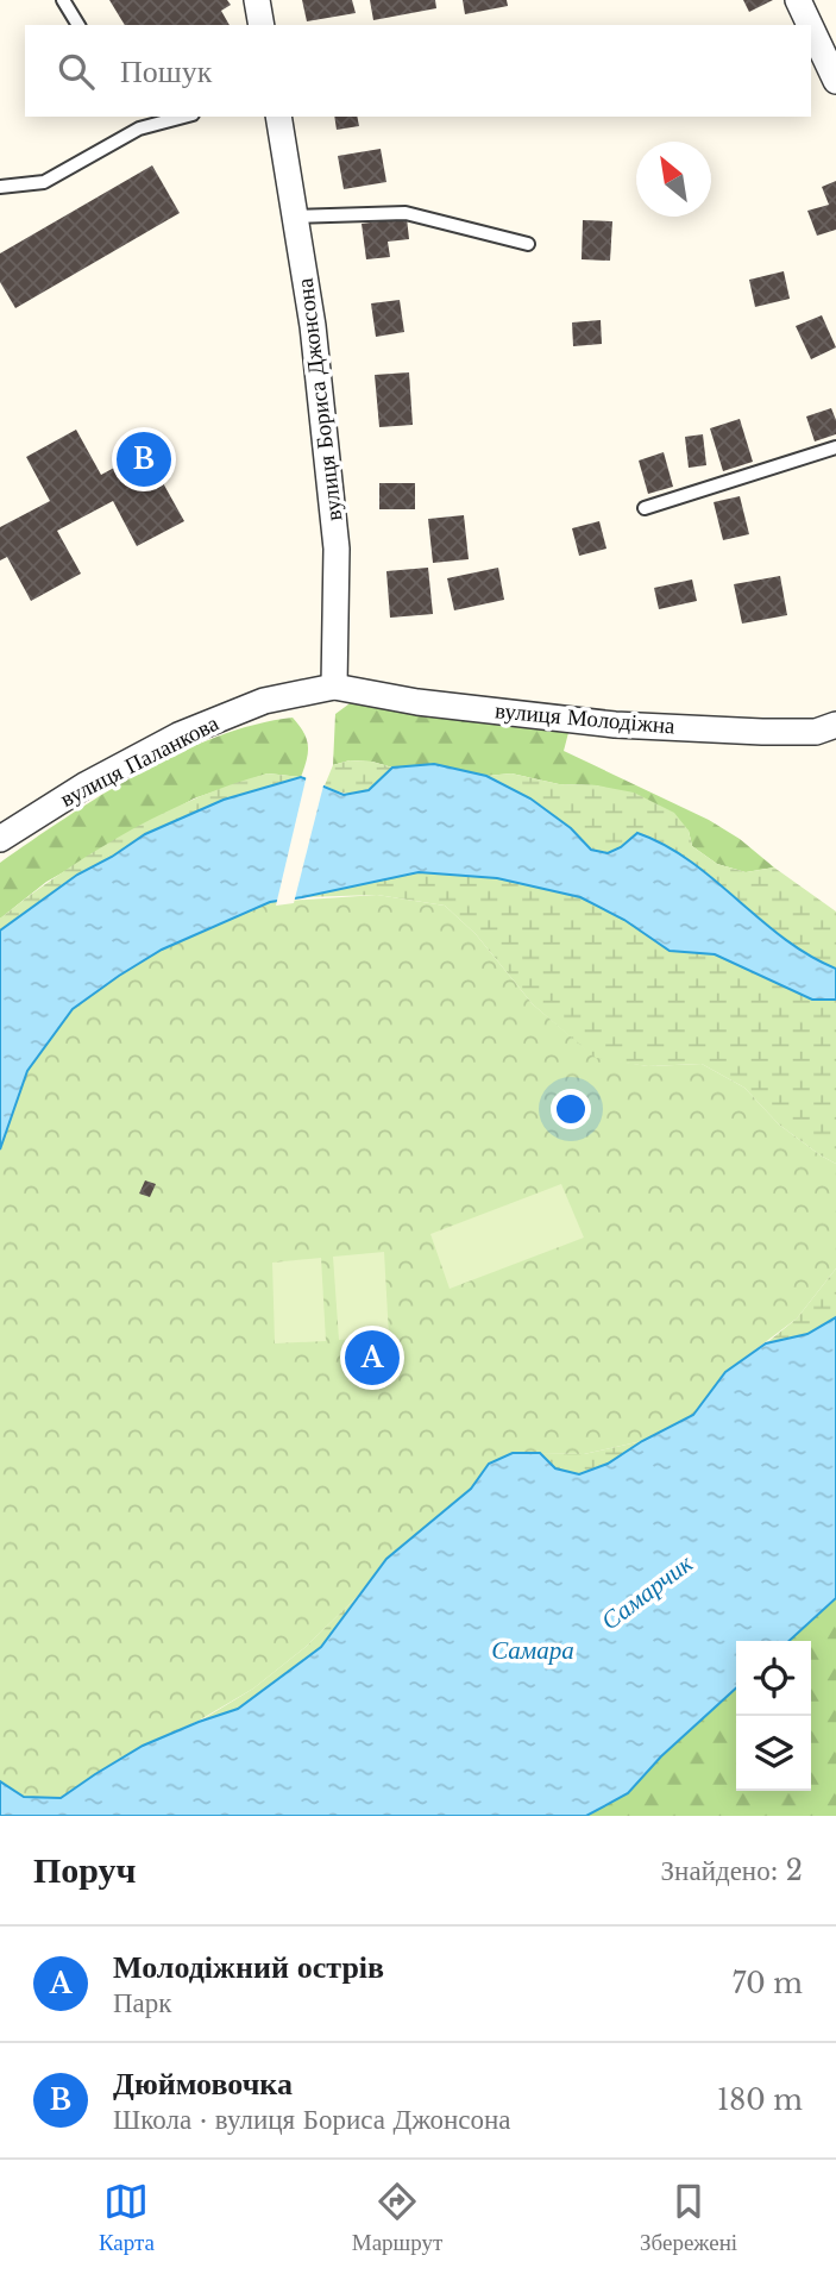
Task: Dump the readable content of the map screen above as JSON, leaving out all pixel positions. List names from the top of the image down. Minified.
{"streets":{"street":["вулиця Бориса Джонсона","вулиця Молодіжна","вулиця Паланкова"]},"crossings":[["вулиця Бориса Джонсона","вулиця Молодіжна"],["вулиця Бориса Джонсона","вулиця Паланкова"],["вулиця Молодіжна","вулиця Паланкова"]],"water":["Самарчик","Самара"],"north":"top left","page":{"search":"Пошук","pins":["B","A"],"heading":["Поруч","Знайдено: 2"],"list":[{"mark":"A","name":"Молодіжний острів","note":"Парк","value":"70 m"},{"mark":"B","name":"Дюймовочка","note":"Школа · вулиця Бориса Джонсона","value":"180 m"}],"nav":["Карта","Маршрут","Збережені"]}}
